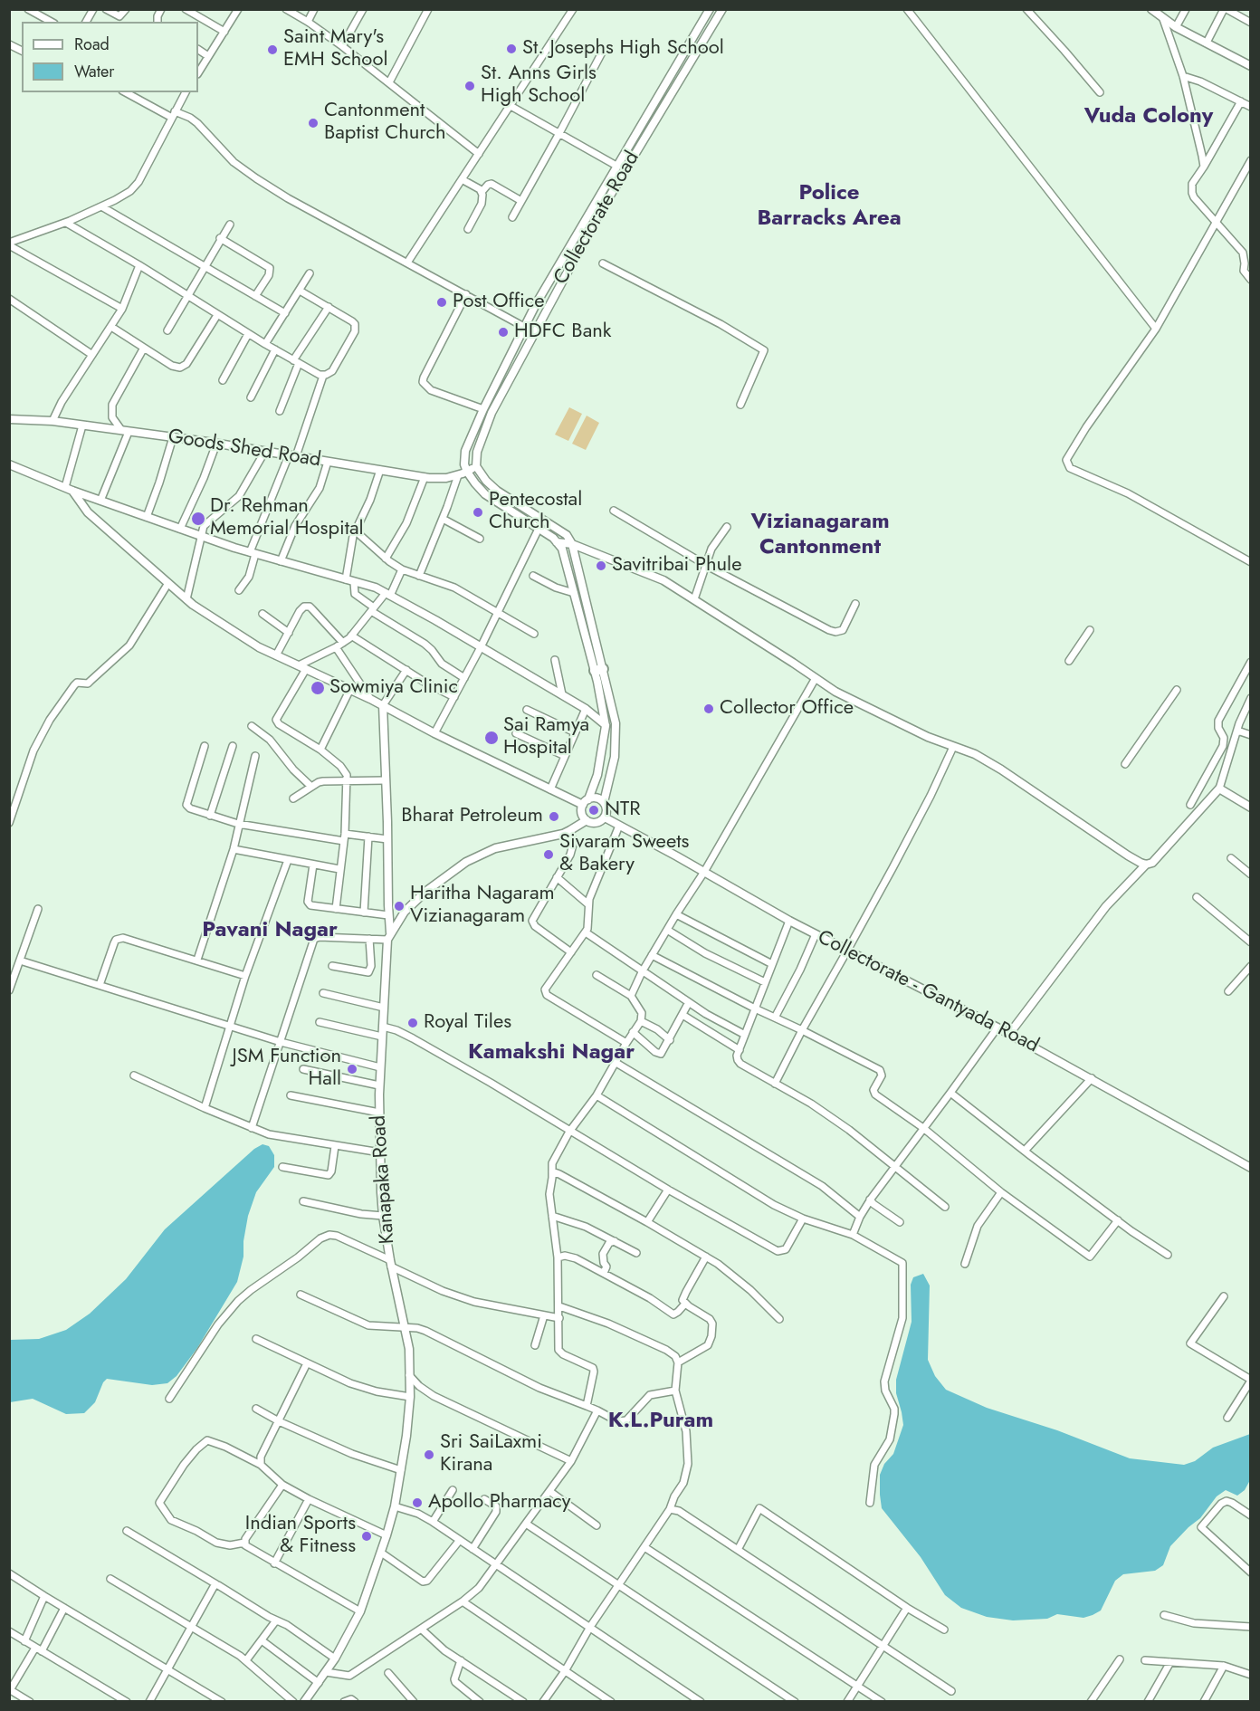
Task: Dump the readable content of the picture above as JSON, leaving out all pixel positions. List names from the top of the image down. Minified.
{"streets":{"street":["Collectorate Road","Goods Shed Road","Collectorate - Gantyada Road","Kanapaka Road"]},"crossings":[["Collectorate Road","Goods Shed Road"]],"districts":["Vuda Colony","Police Barracks Area","Vizianagaram Cantonment","Pavani Nagar","Kamakshi Nagar","K.L.Puram"],"places":["St. Josephs High School","Saint Mary's EMH School","St. Anns Girls High School","Cantonment Baptist Church","Post Office","HDFC Bank","Pentecostal Church","Dr. Rehman Memorial Hospital","Savitribai Phule","Sowmiya Clinic","Collector Office","Sai Ramya Hospital","NTR","Bharat Petroleum","Sivaram Sweets & Bakery","Haritha Nagaram Vizianagaram","Royal Tiles","JSM Function Hall","Sri SaiLaxmi Kirana","Apollo Pharmacy","Indian Sports & Fitness"],"legend":["Road","Water"]}
